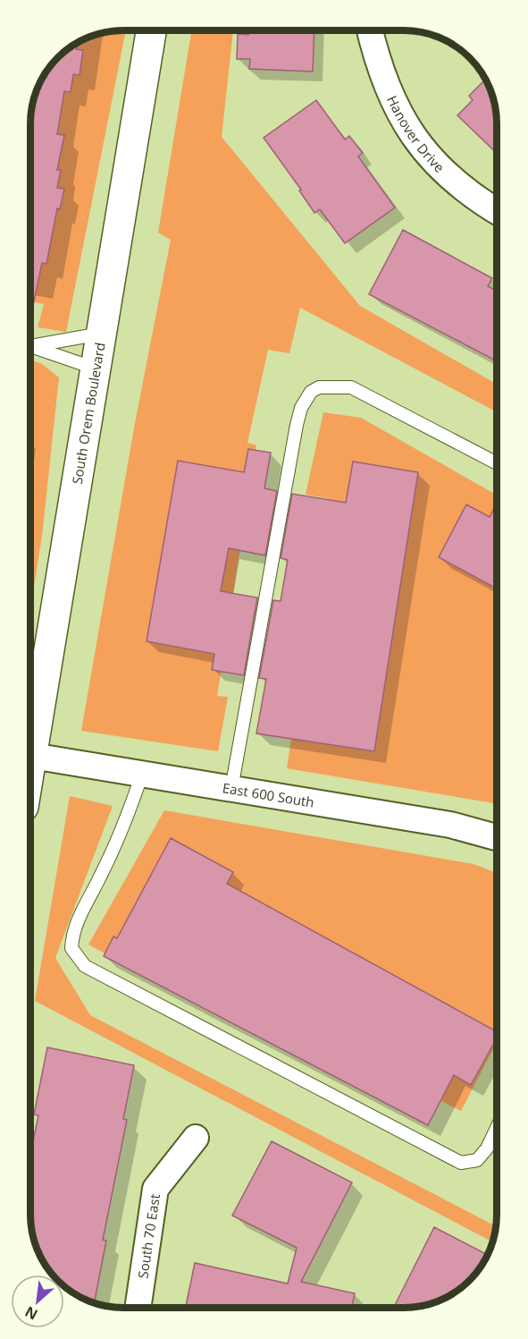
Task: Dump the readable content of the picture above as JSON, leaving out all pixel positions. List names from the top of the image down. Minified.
{"streets":{"street":["Hanover Drive","South Orem Boulevard","East 600 South","South 70 East"]},"crossings":[["South Orem Boulevard","East 600 South"]],"north":"bottom left"}
